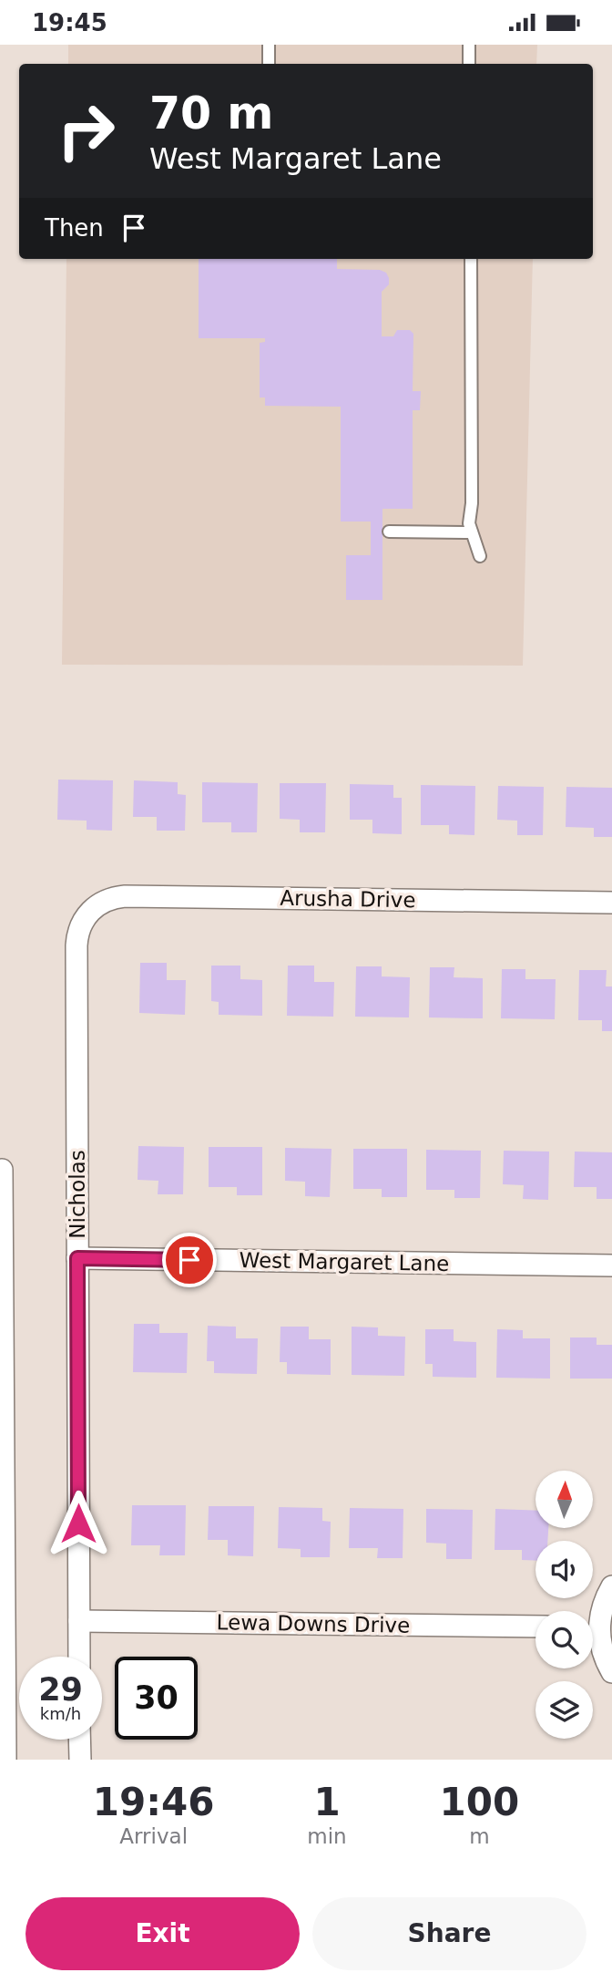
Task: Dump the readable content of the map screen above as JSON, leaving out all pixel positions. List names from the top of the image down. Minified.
{"streets":{"street":["Arusha Drive","Nicholas","West Margaret Lane","Lewa Downs Drive"]},"crossings":[["Arusha Drive","Nicholas"],["Nicholas","West Margaret Lane"],["Nicholas","Lewa Downs Drive"]],"north":"top","page":{"status":"19:45","turn":["70 m","West Margaret Lane"],"then":"Then","speed":"29 km/h","limit":"30","eta":["19:46","Arrival","1","min","100","m"],"buttons":["Exit","Share"]}}
